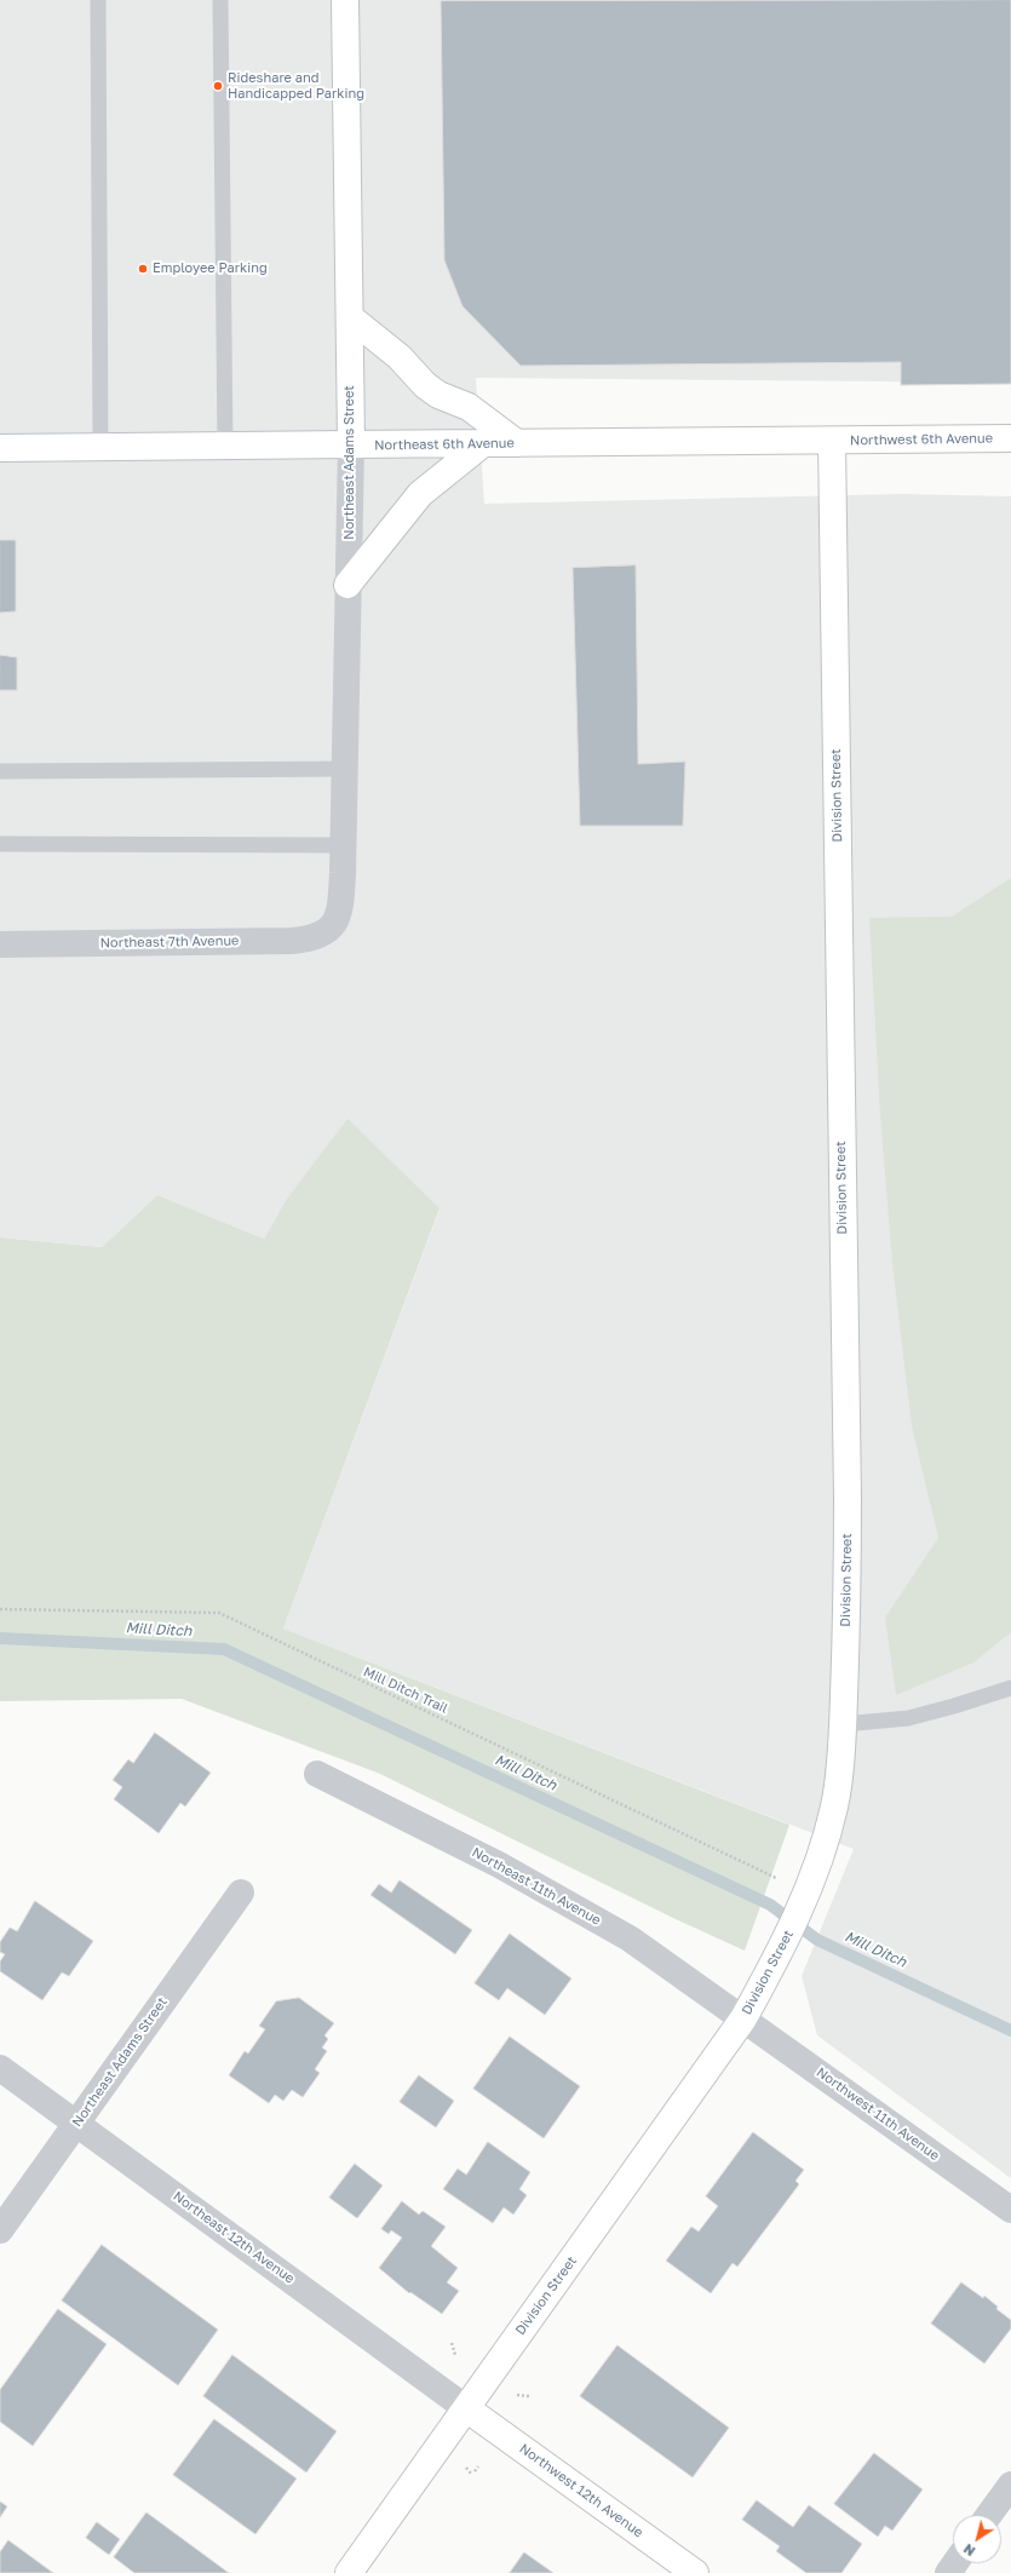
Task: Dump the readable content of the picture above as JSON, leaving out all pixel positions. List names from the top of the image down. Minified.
{"streets":{"street":["Northwest 6th Avenue","Northeast 6th Avenue","Northeast Adams Street","Division Street","Northeast 7th Avenue","Northeast 11th Avenue","Northwest 11th Avenue","Northeast 12th Avenue","Northwest 12th Avenue"],"path":["Mill Ditch Trail"]},"crossings":[["Northwest 6th Avenue","Northeast 6th Avenue"],["Northwest 6th Avenue","Division Street"],["Northeast 6th Avenue","Northeast Adams Street"],["Northeast 6th Avenue","Division Street"],["Northeast Adams Street","Northeast 7th Avenue"],["Northeast Adams Street","Northeast 12th Avenue"],["Division Street","Northeast 11th Avenue"],["Division Street","Northwest 11th Avenue"],["Division Street","Northeast 12th Avenue"],["Division Street","Northwest 12th Avenue"],["Northeast 11th Avenue","Northwest 11th Avenue"],["Northeast 12th Avenue","Northwest 12th Avenue"]],"water":["Mill Ditch"],"places":["Rideshare and Handicapped Parking","Employee Parking"],"north":"bottom left"}
